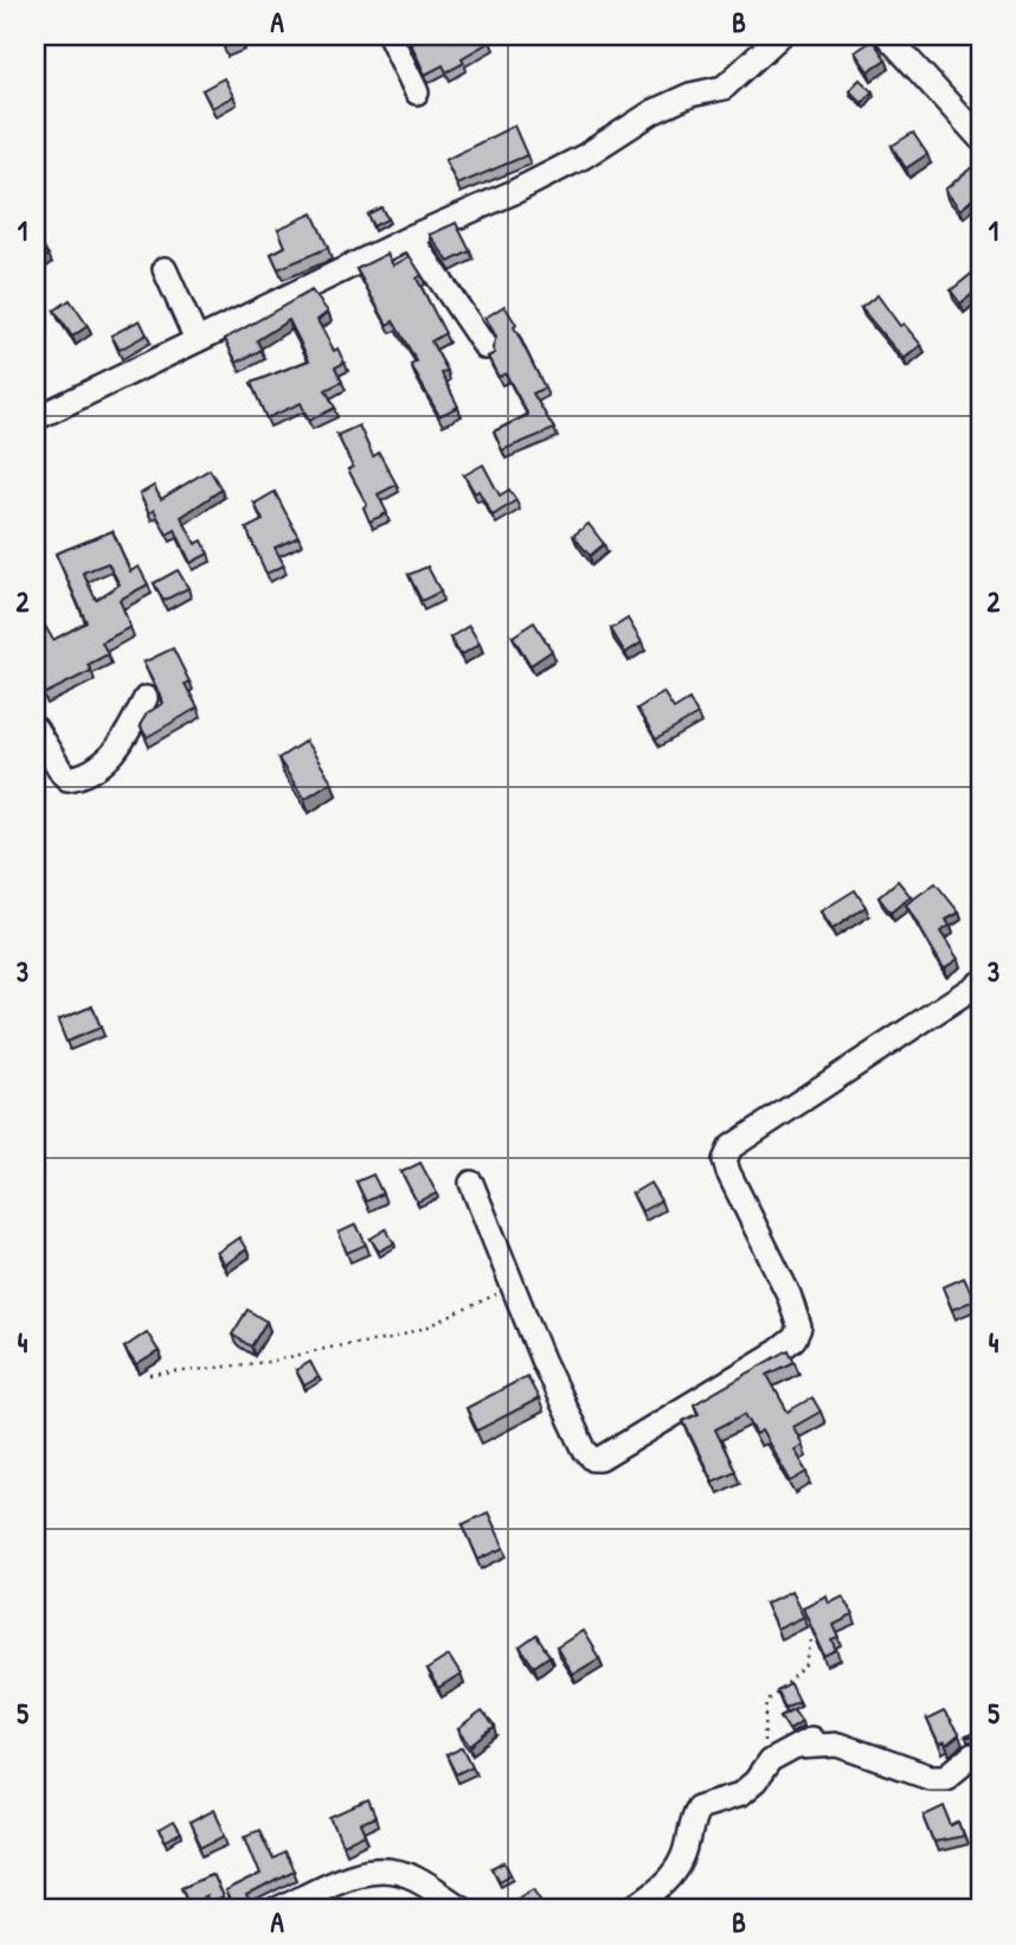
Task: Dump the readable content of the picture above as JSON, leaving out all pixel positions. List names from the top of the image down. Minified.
{"grid":{"columns":["A","B"],"rows":["1","2","3","4","5"]}}
